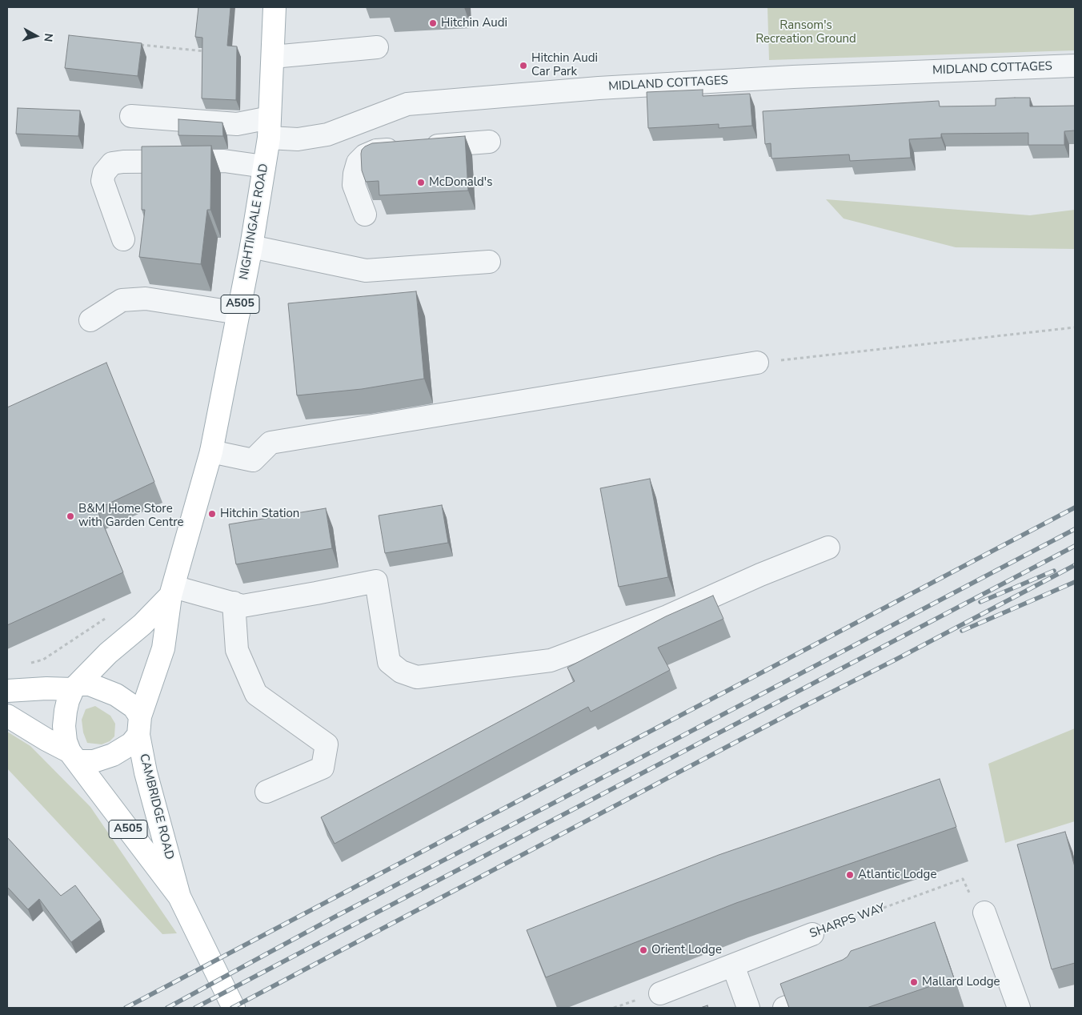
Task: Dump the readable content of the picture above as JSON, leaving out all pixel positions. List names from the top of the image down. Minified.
{"streets":{"main road":["NIGHTINGALE ROAD","A505","CAMBRIDGE ROAD"],"street":["MIDLAND COTTAGES","SHARPS WAY"]},"crossings":[["MIDLAND COTTAGES","NIGHTINGALE ROAD"],["NIGHTINGALE ROAD","CAMBRIDGE ROAD"]],"parks":["Ransom's Recreation Ground"],"places":["Hitchin Audi","Hitchin Audi Car Park","McDonald's","Hitchin Station","B&M Home Store with Garden Centre","Atlantic Lodge","Orient Lodge","Mallard Lodge"],"north":"right"}
